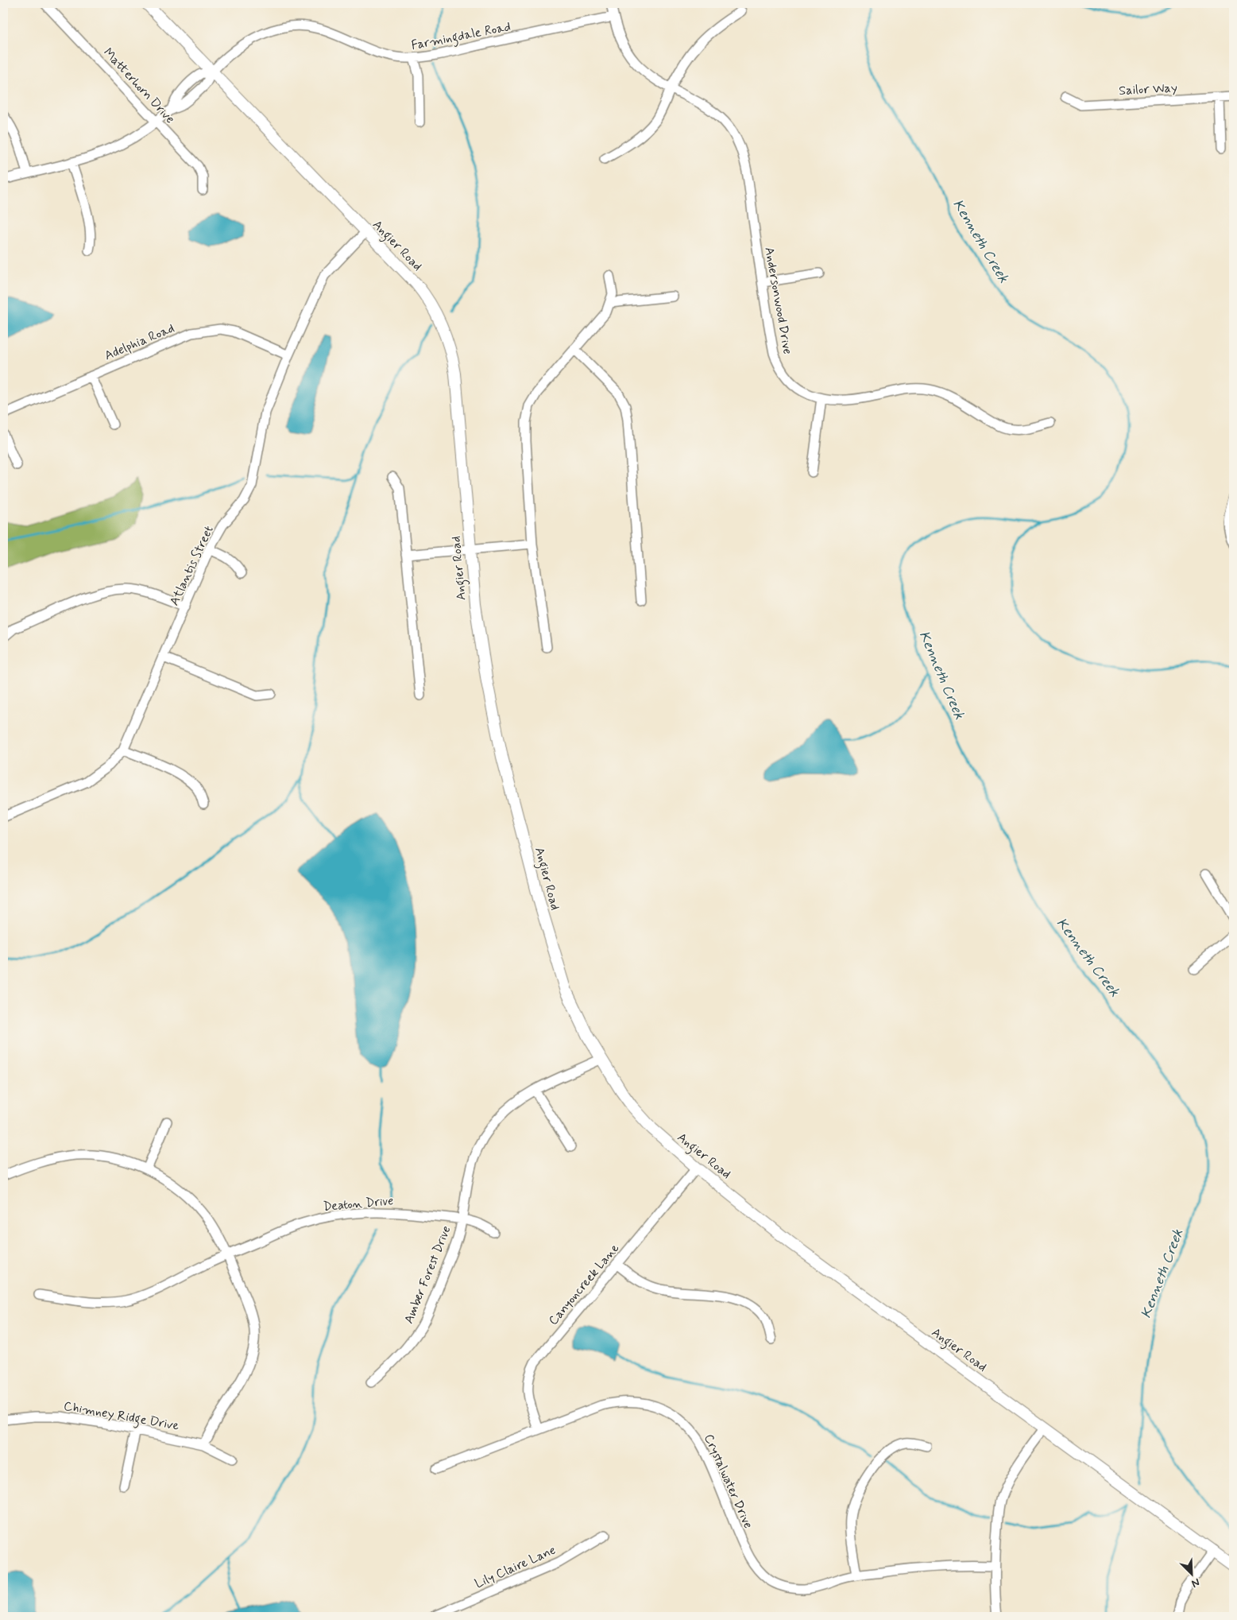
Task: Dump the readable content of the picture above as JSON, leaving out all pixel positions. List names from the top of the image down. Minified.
{"streets":{"street":["Farmingdale Road","Matterhorn Drive","Sailor Way","Angier Road","Andersonwood Drive","Adelphia Road","Atlantis Street","Deaton Drive","Amber Forest Drive","Canyoncreek Lane","Chimney Ridge Drive","Crystalwater Drive","Lily Claire Lane"]},"crossings":[["Farmingdale Road","Matterhorn Drive"],["Farmingdale Road","Angier Road"],["Farmingdale Road","Andersonwood Drive"],["Angier Road","Atlantis Street"],["Angier Road","Amber Forest Drive"],["Angier Road","Canyoncreek Lane"],["Adelphia Road","Atlantis Street"],["Deaton Drive","Amber Forest Drive"],["Canyoncreek Lane","Crystalwater Drive"]],"water":["Kenneth Creek"],"north":"bottom right"}
